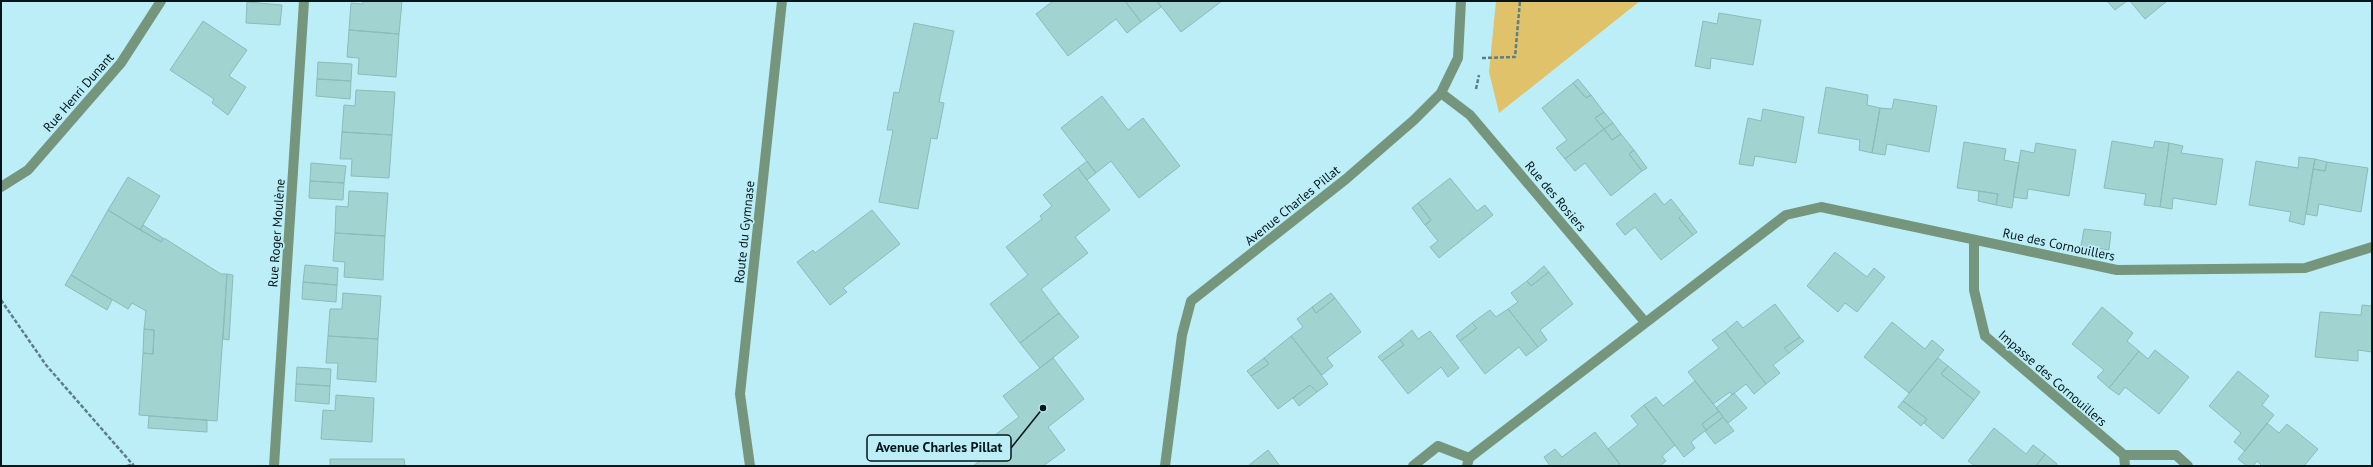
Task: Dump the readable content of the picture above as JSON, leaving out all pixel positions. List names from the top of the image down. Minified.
{"streets":{"street":["Rue Henri Dunant","Rue des Rosiers","Avenue Charles Pillat","Route du Gymnase","Rue Roger Moulène","Rue des Cornouillers","Impasse des Cornouillers"]},"crossings":[["Rue des Rosiers","Avenue Charles Pillat"],["Rue des Rosiers","Rue des Cornouillers"],["Rue des Cornouillers","Impasse des Cornouillers"]],"places":["Avenue Charles Pillat"]}
